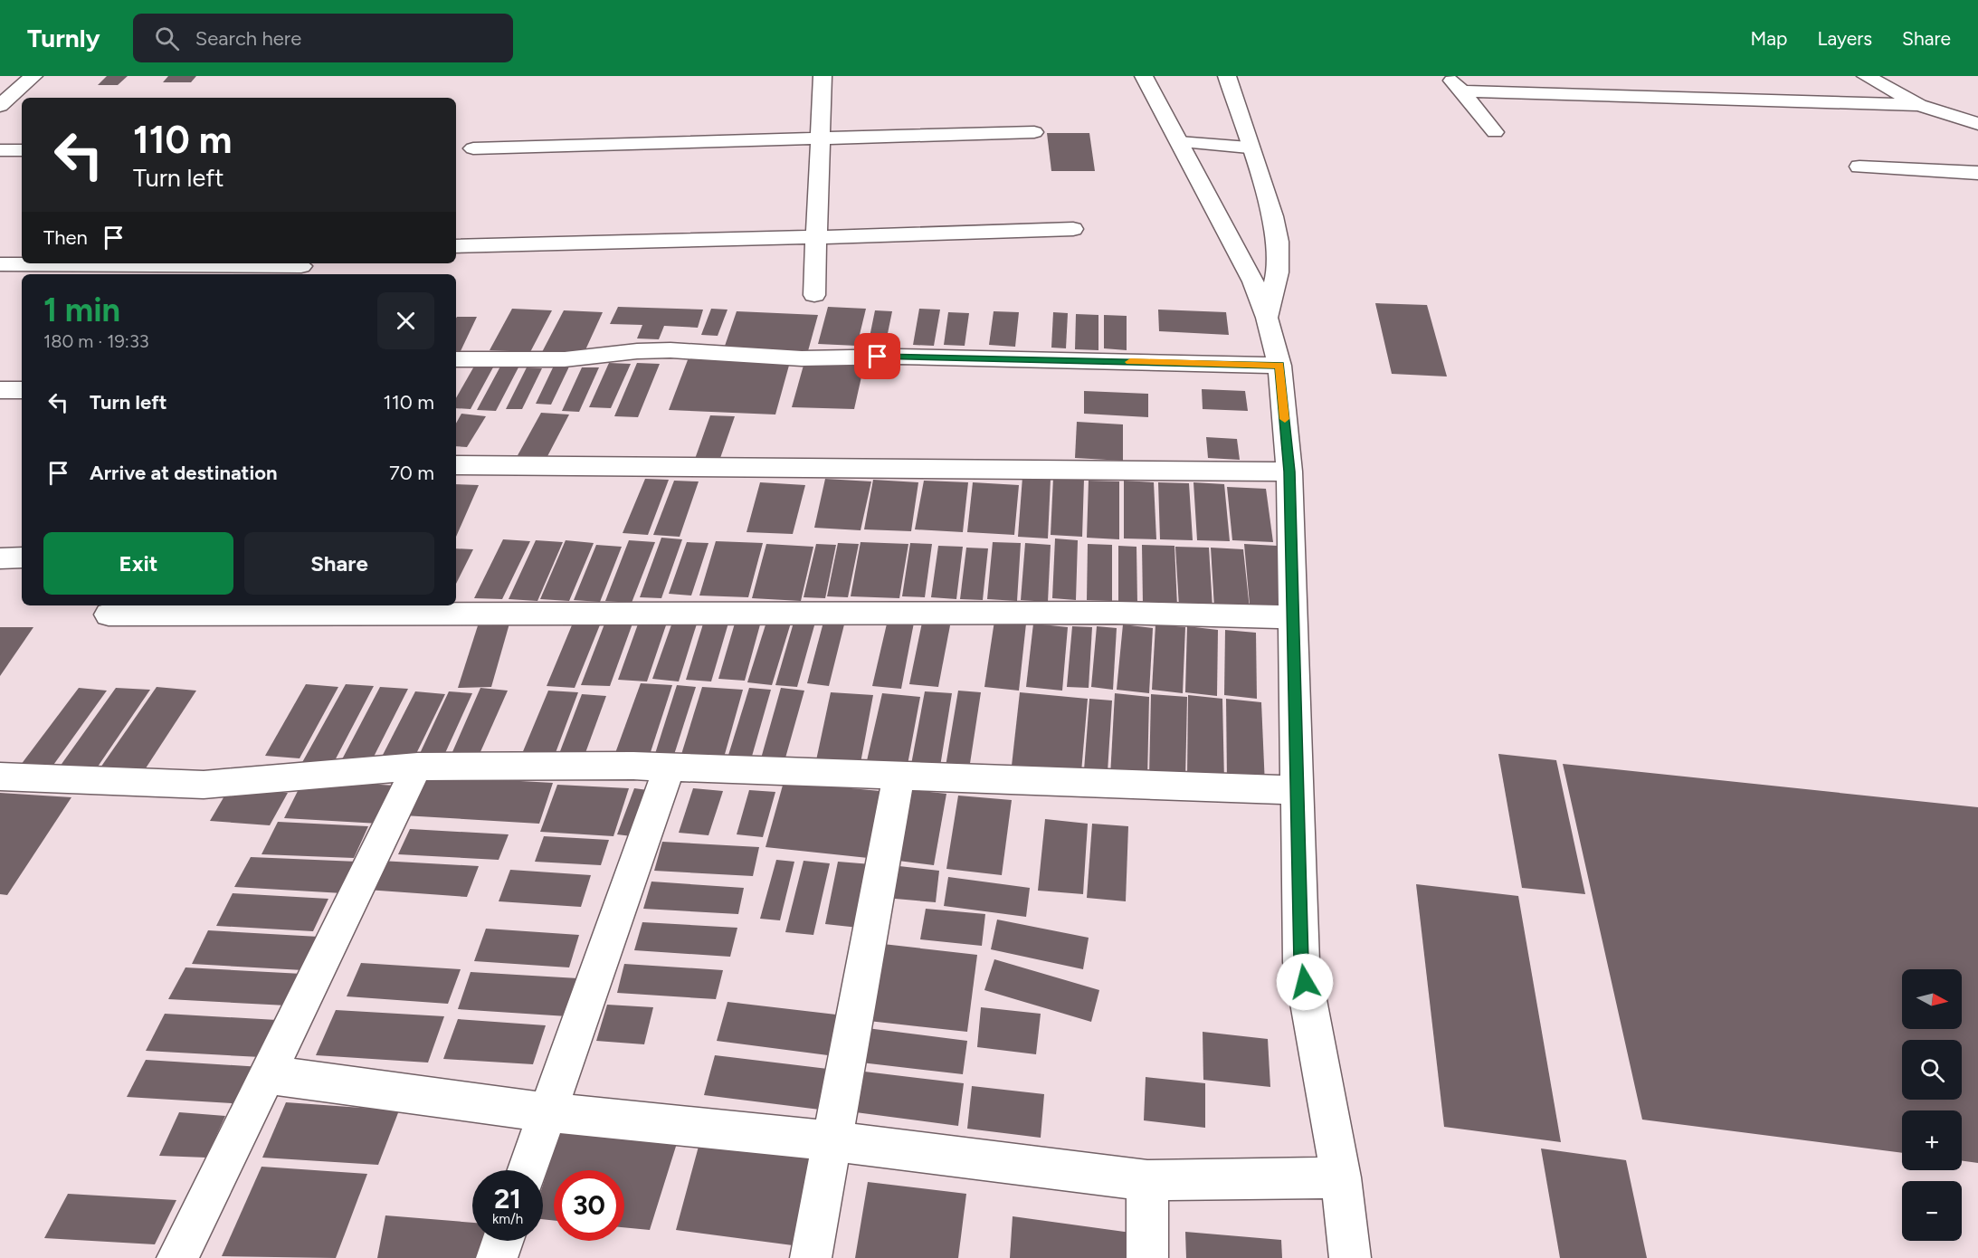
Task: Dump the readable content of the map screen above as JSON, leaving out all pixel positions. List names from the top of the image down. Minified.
{"north":"right","page":{"header":"Turnly","search":"Search here","nav":["Map","Layers","Share"],"turn":["110 m","Turn left"],"then":"Then","heading":["1 min","180 m · 19:33"],"list":[{"name":"Turn left","value":"110 m"},{"name":"Arrive at destination","value":"70 m"}],"buttons":["Exit","Share"],"map_buttons":["+","−"],"speed":"21 km/h","limit":"30"}}
